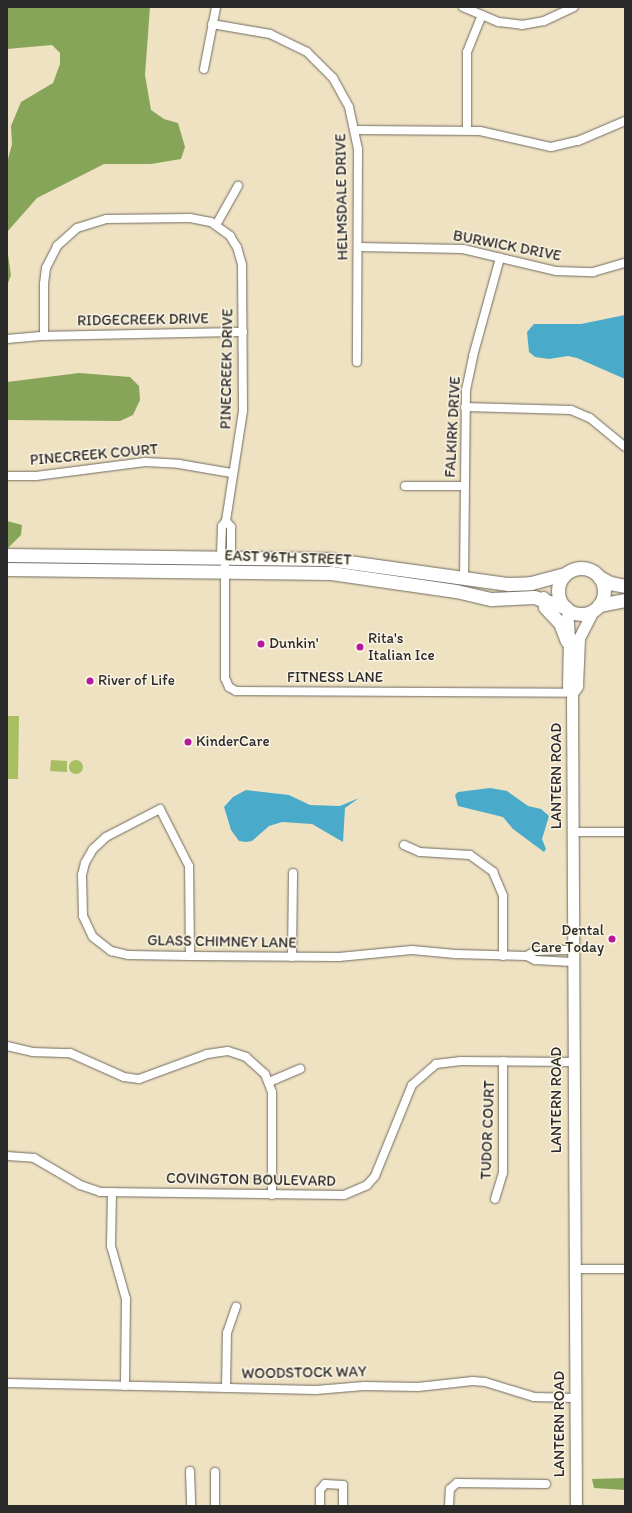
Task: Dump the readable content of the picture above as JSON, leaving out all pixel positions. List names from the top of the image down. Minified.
{"streets":{"main road":["EAST 96TH STREET"],"street":["HELMSDALE DRIVE","BURWICK DRIVE","RIDGECREEK DRIVE","PINECREEK DRIVE","FALKIRK DRIVE","PINECREEK COURT","FITNESS LANE","LANTERN ROAD","GLASS CHIMNEY LANE","TUDOR COURT","COVINGTON BOULEVARD","WOODSTOCK WAY"]},"crossings":[["HELMSDALE DRIVE","BURWICK DRIVE"],["BURWICK DRIVE","FALKIRK DRIVE"],["RIDGECREEK DRIVE","PINECREEK DRIVE"],["PINECREEK DRIVE","PINECREEK COURT"],["PINECREEK DRIVE","EAST 96TH STREET"],["PINECREEK DRIVE","FITNESS LANE"],["FALKIRK DRIVE","EAST 96TH STREET"],["EAST 96TH STREET","FITNESS LANE"],["EAST 96TH STREET","LANTERN ROAD"],["FITNESS LANE","LANTERN ROAD"],["LANTERN ROAD","GLASS CHIMNEY LANE"],["LANTERN ROAD","COVINGTON BOULEVARD"],["LANTERN ROAD","WOODSTOCK WAY"],["TUDOR COURT","COVINGTON BOULEVARD"]],"places":["Dunkin'","Rita's Italian Ice","River of Life","KinderCare","Dental Care Today"]}
